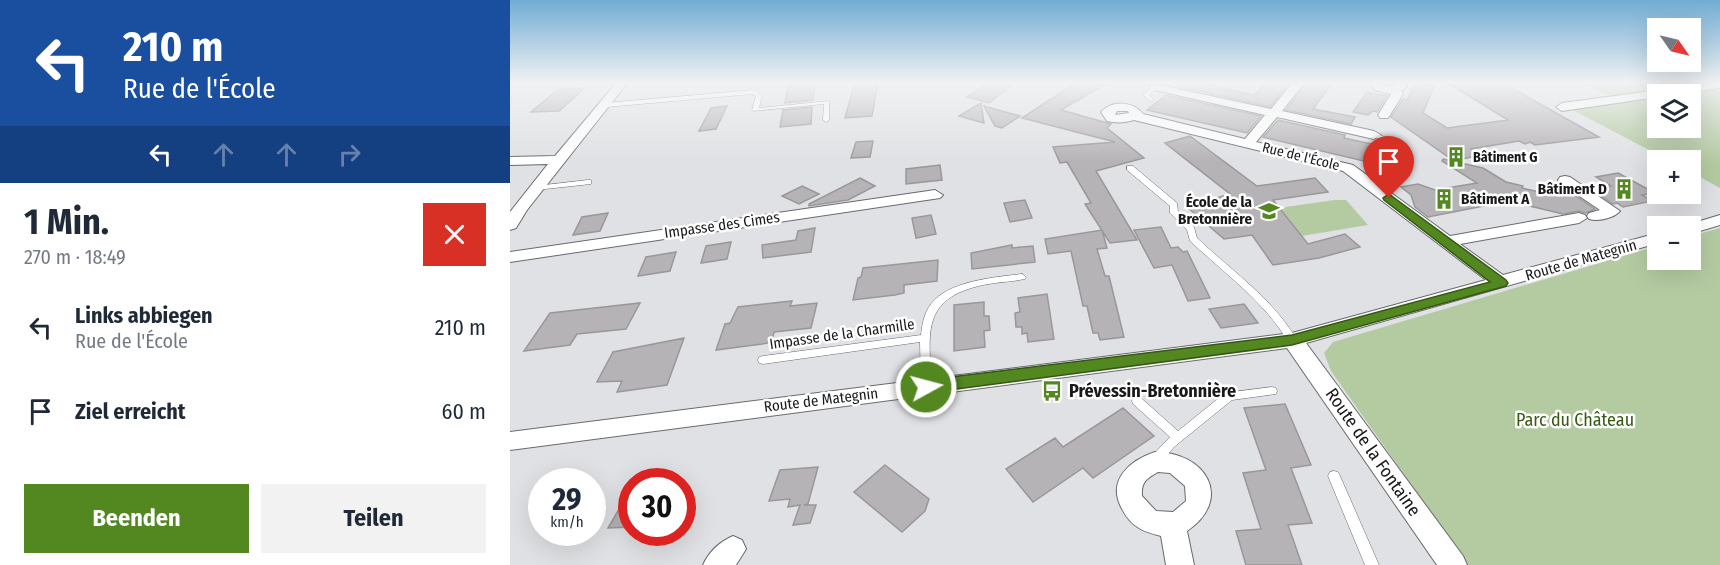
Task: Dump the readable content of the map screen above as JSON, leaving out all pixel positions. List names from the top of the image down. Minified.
{"streets":{"street":["Rue de l'École","Impasse des Cimes","Route de Mategnin","Route de la Fontaine"],"lane":["Impasse de la Charmille"]},"crossings":[["Rue de l'École","Route de Mategnin"],["Route de Mategnin","Impasse de la Charmille"],["Route de Mategnin","Route de la Fontaine"]],"parks":["Parc du Château"],"places":{"building":["Bâtiment G","Bâtiment D","Bâtiment A"],"school or university":["École de la Bretonnière"],"bus stop":["Prévessin-Bretonnière"]},"north":"bottom right","page":{"turn":["210 m","Rue de l'École"],"map_buttons":["+","−"],"heading":["1 Min.","270 m · 18:49"],"list":[{"name":"Links abbiegen","note":"Rue de l'École","value":"210 m"},{"name":"Ziel erreicht","value":"60 m"}],"speed":"29 km/h","limit":"30","buttons":["Beenden","Teilen"]}}
